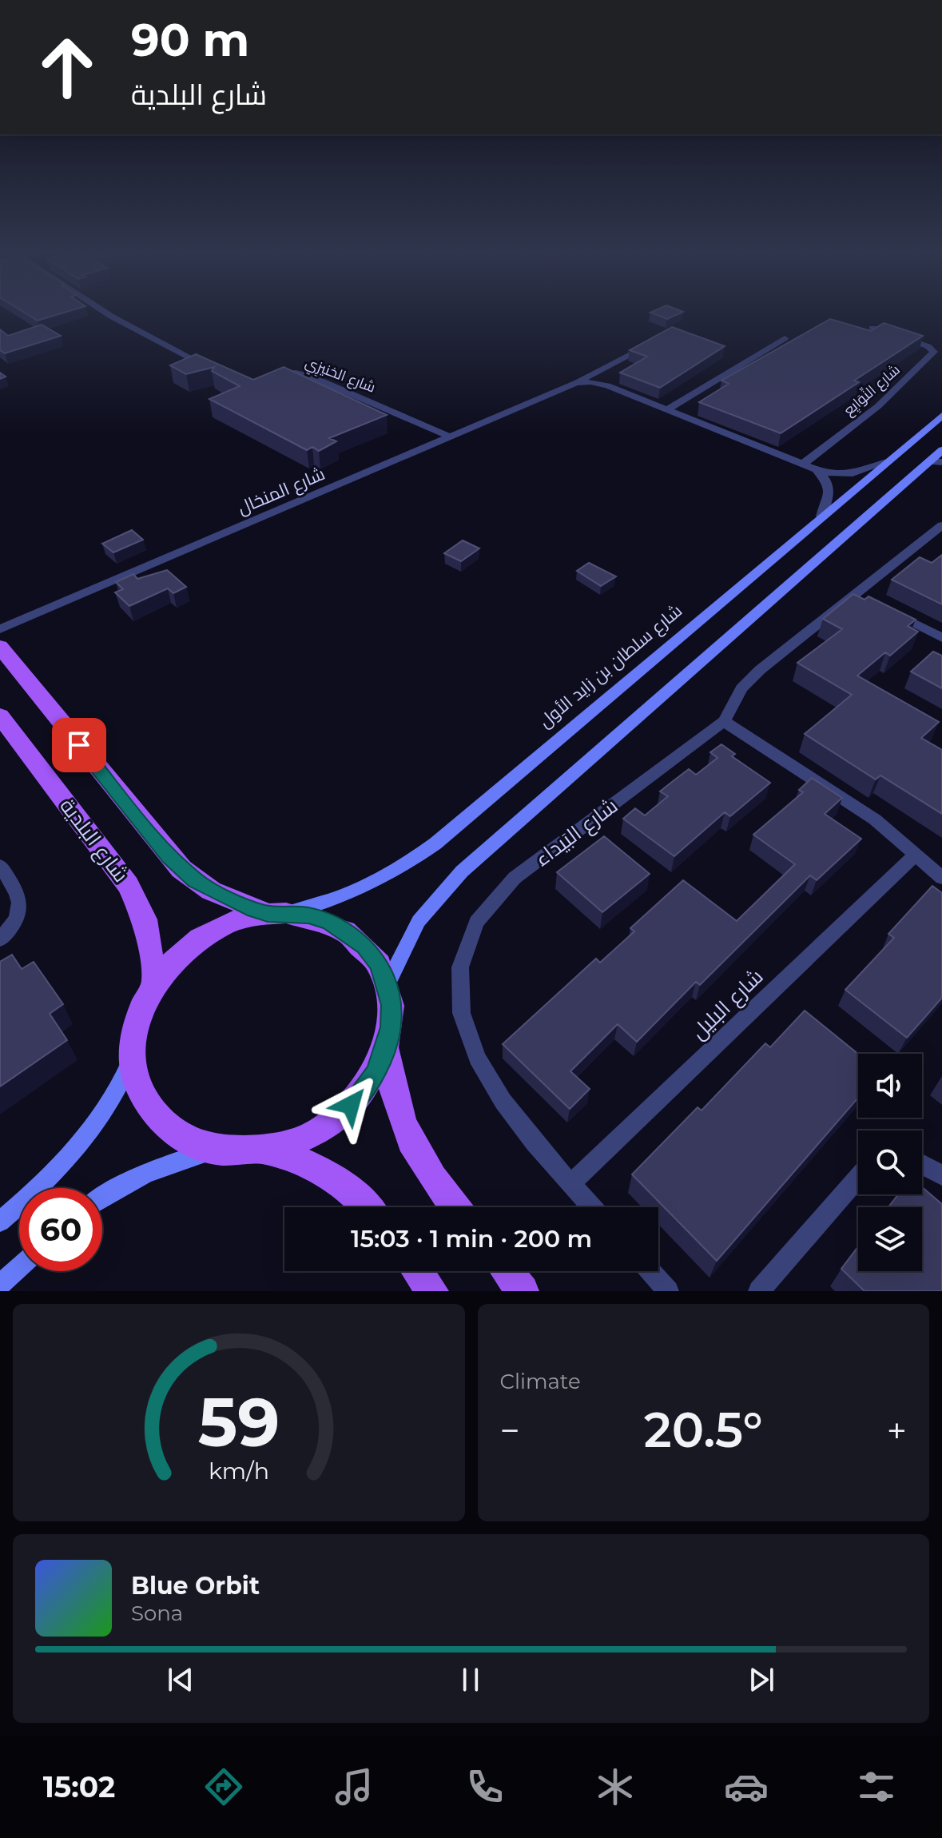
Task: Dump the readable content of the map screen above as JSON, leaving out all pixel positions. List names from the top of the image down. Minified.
{"streets":{"main road":["شارع سلطان بن زايد الأول","شارع البلدية"],"street":["شارع الخنيزِي","شارع النِّوَايِع","شارع المنخال","شارع البَيداء","شارع البليل"]},"crossings":[["شارع الخنيزِي","شارع المنخال"],["شارع النِّوَايِع","شارع المنخال"],["شارع المنخال","شارع سلطان بن زايد الأول"],["شارع البَيداء","شارع البليل"]],"page":{"turn":["90 m","شارع البلدية"],"limit":"60","trip":"15:03 · 1 min · 200 m","tile":"Climate","heat":["−","20.5°","+"],"song":["Blue Orbit","Sona"],"tabs":"15:02","gauge":["59","km/h"]}}
